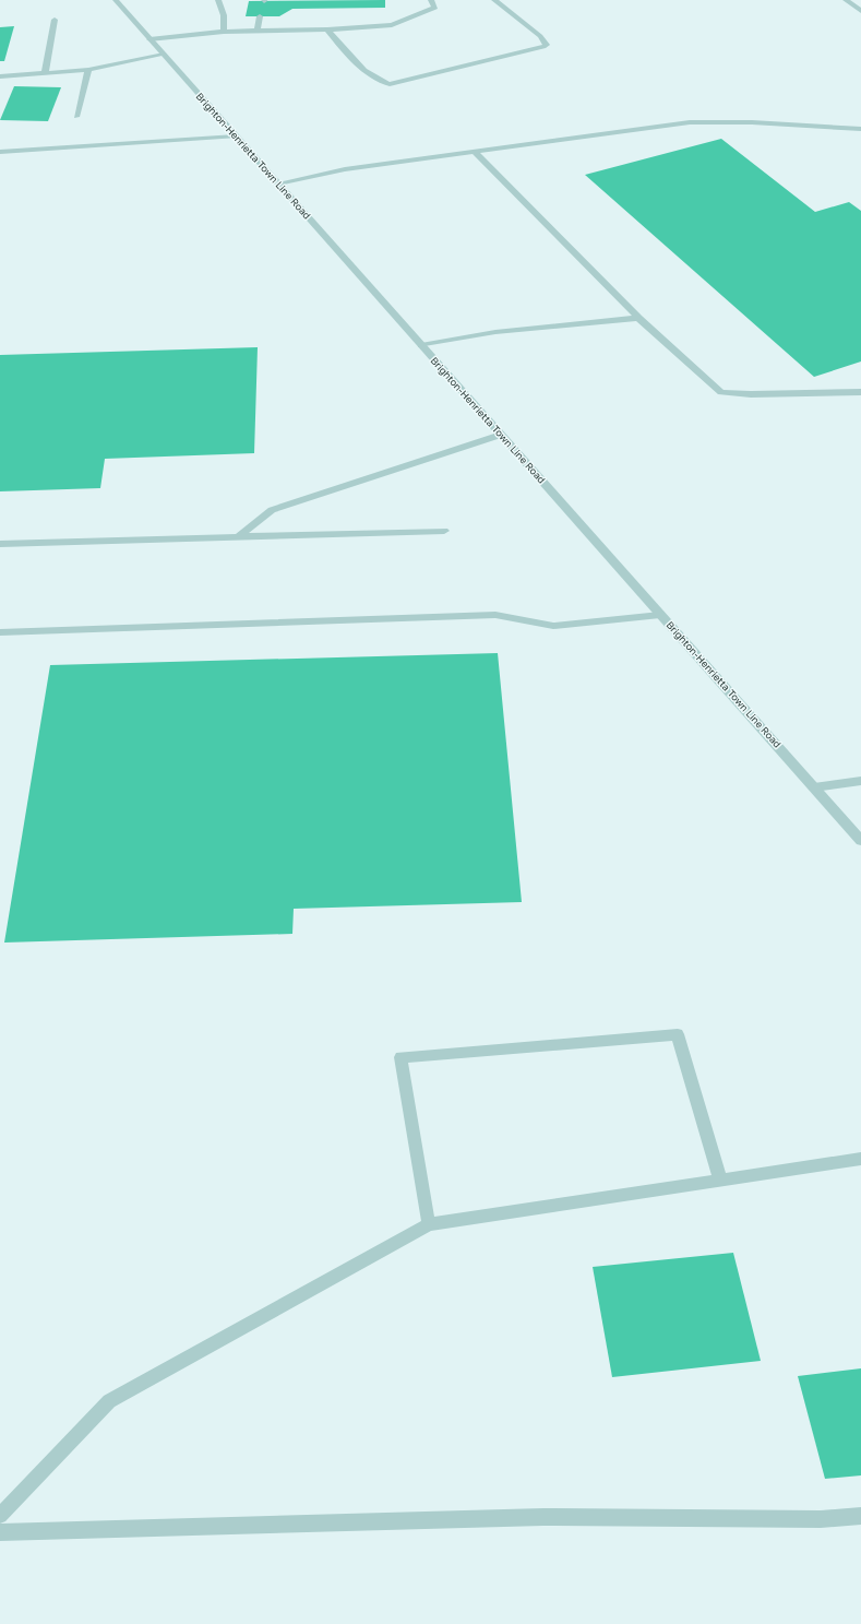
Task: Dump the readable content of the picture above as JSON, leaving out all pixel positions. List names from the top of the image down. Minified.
{"streets":{"street":["Brighton-Henrietta Town Line Road"]}}
